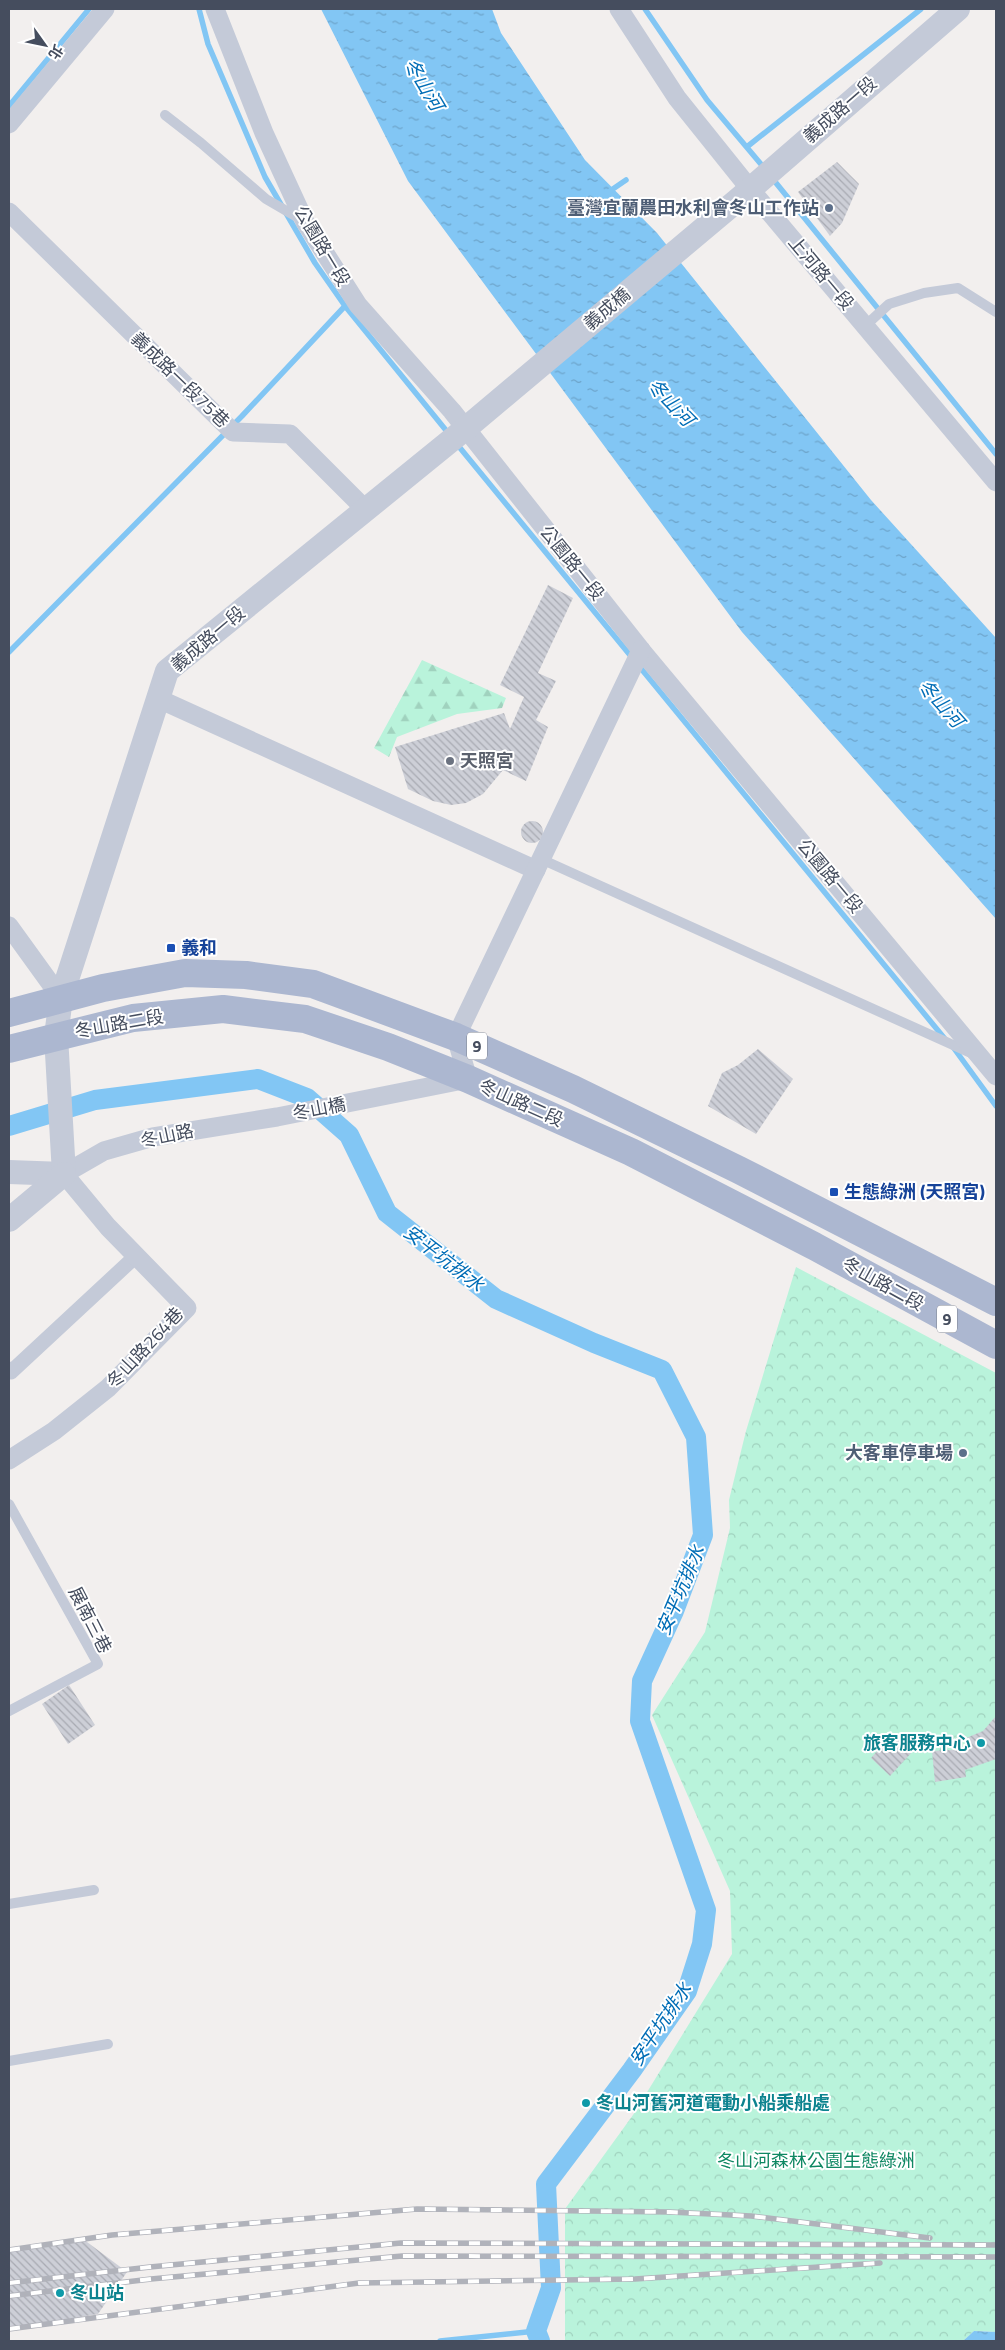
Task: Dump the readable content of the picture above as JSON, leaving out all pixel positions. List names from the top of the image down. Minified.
{"streets":{"main road":["冬山路二段","9"],"street":["義成路一段","公園路一段","上河路一段","義成橋","義成路一段75巷","冬山橋","冬山路","冬山路264巷"],"lane":["展南三巷"]},"crossings":[["義成路一段","公園路一段"],["義成路一段","上河路一段"],["義成路一段","義成橋"],["義成路一段","義成路一段75巷"],["義成路一段","冬山路二段"],["冬山路二段","冬山橋"],["冬山橋","冬山路"],["冬山路","冬山路264巷"]],"water":["冬山河","安平坑排水"],"parks":["冬山河森林公園生態綠洲"],"places":{"other":["臺灣宜蘭農田水利會冬山工作站","天照宮","大客車停車場","旅客服務中心","冬山河舊河道電動小船乘船處","冬山站"],"transit":["義和","生態綠洲 (天照宮)"]},"north":"bottom right"}
